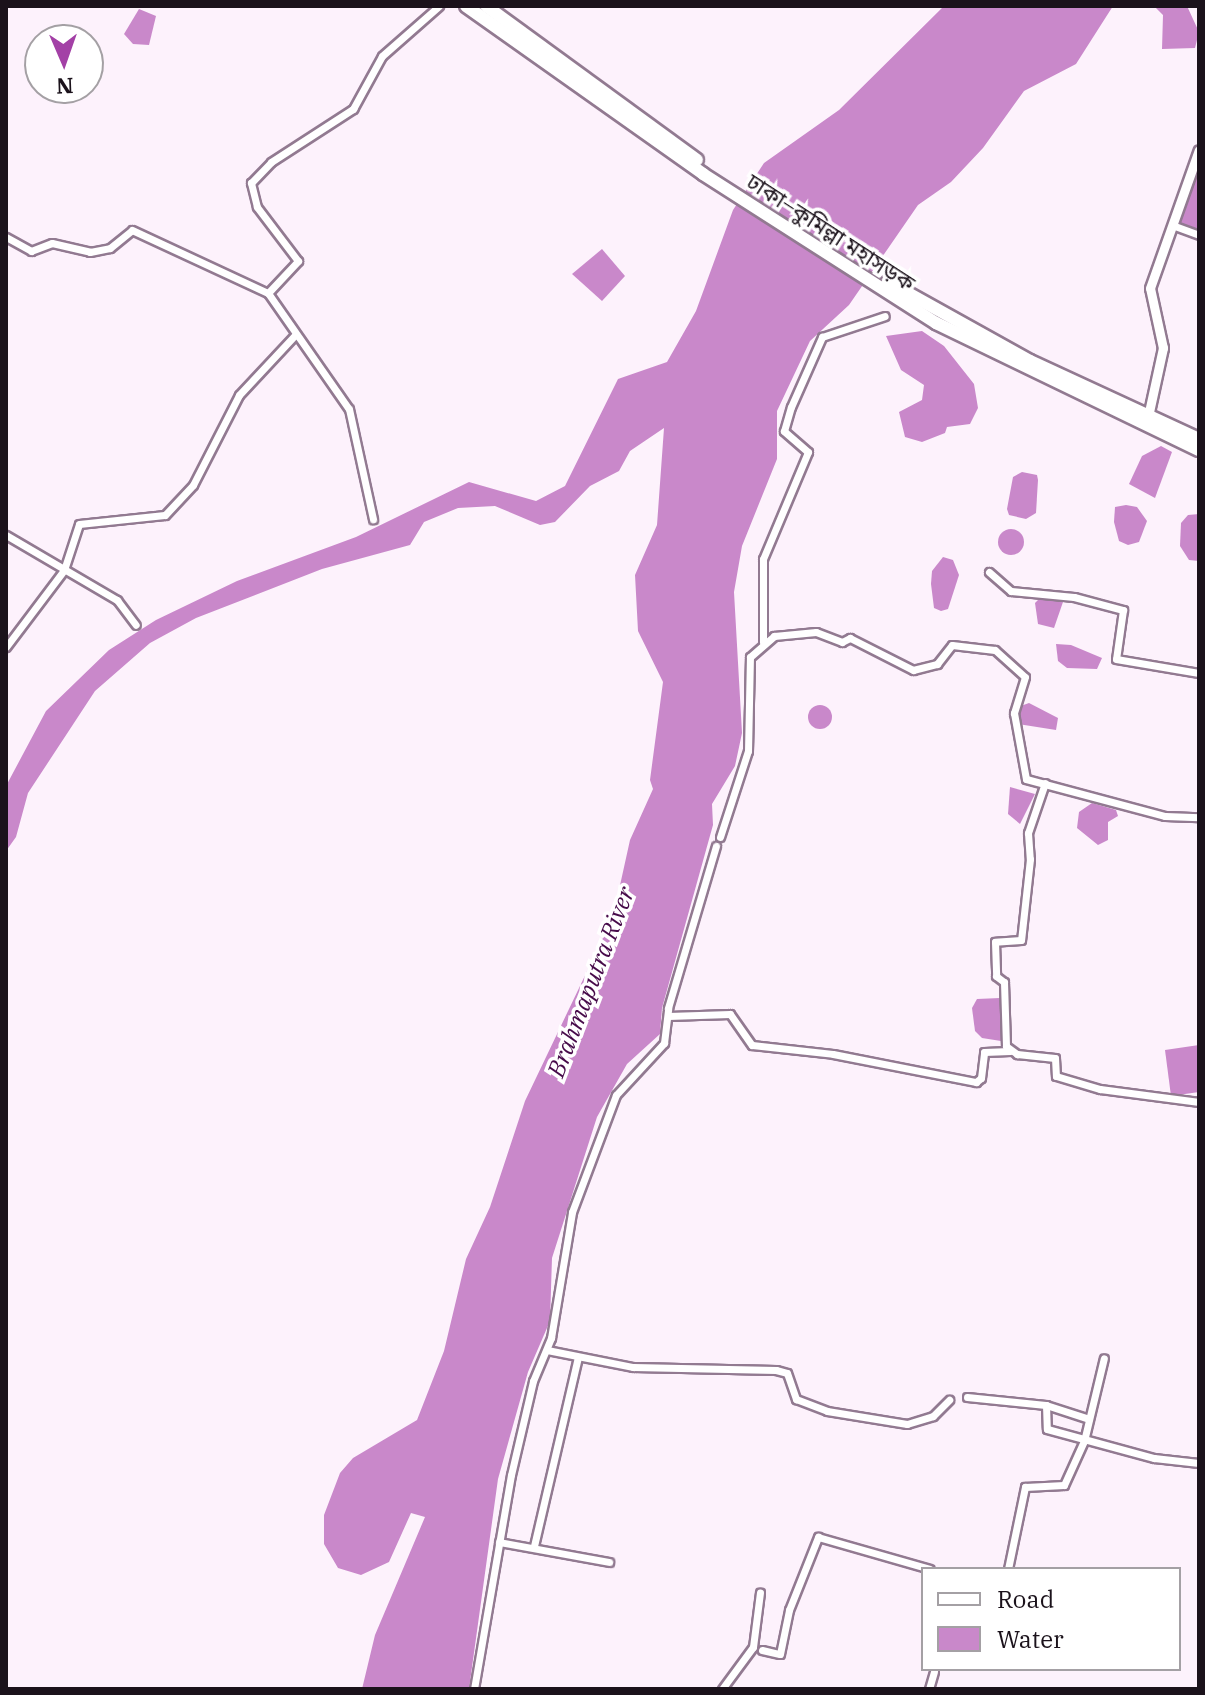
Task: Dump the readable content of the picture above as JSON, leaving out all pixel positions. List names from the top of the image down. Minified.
{"streets":{"highway":["ঢাকা–কুমিল্লা মহাসড়ক"]},"water":["Brahmaputra River"],"legend":["Road","Water"],"north":"bottom"}
